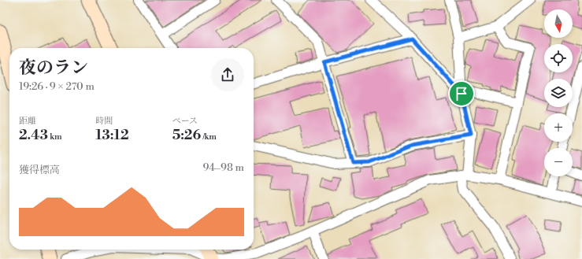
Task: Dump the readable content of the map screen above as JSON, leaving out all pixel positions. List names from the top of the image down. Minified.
{"north":"bottom","page":{"map_buttons":["+","−"],"heading":["夜のラン","19:26 · 9 × 270 m"],"stats":[["距離","2.43 km"],["時間","13:12"],["ペース","5:26 /km"]],"chart":["獲得標高","94–98 m"]}}
